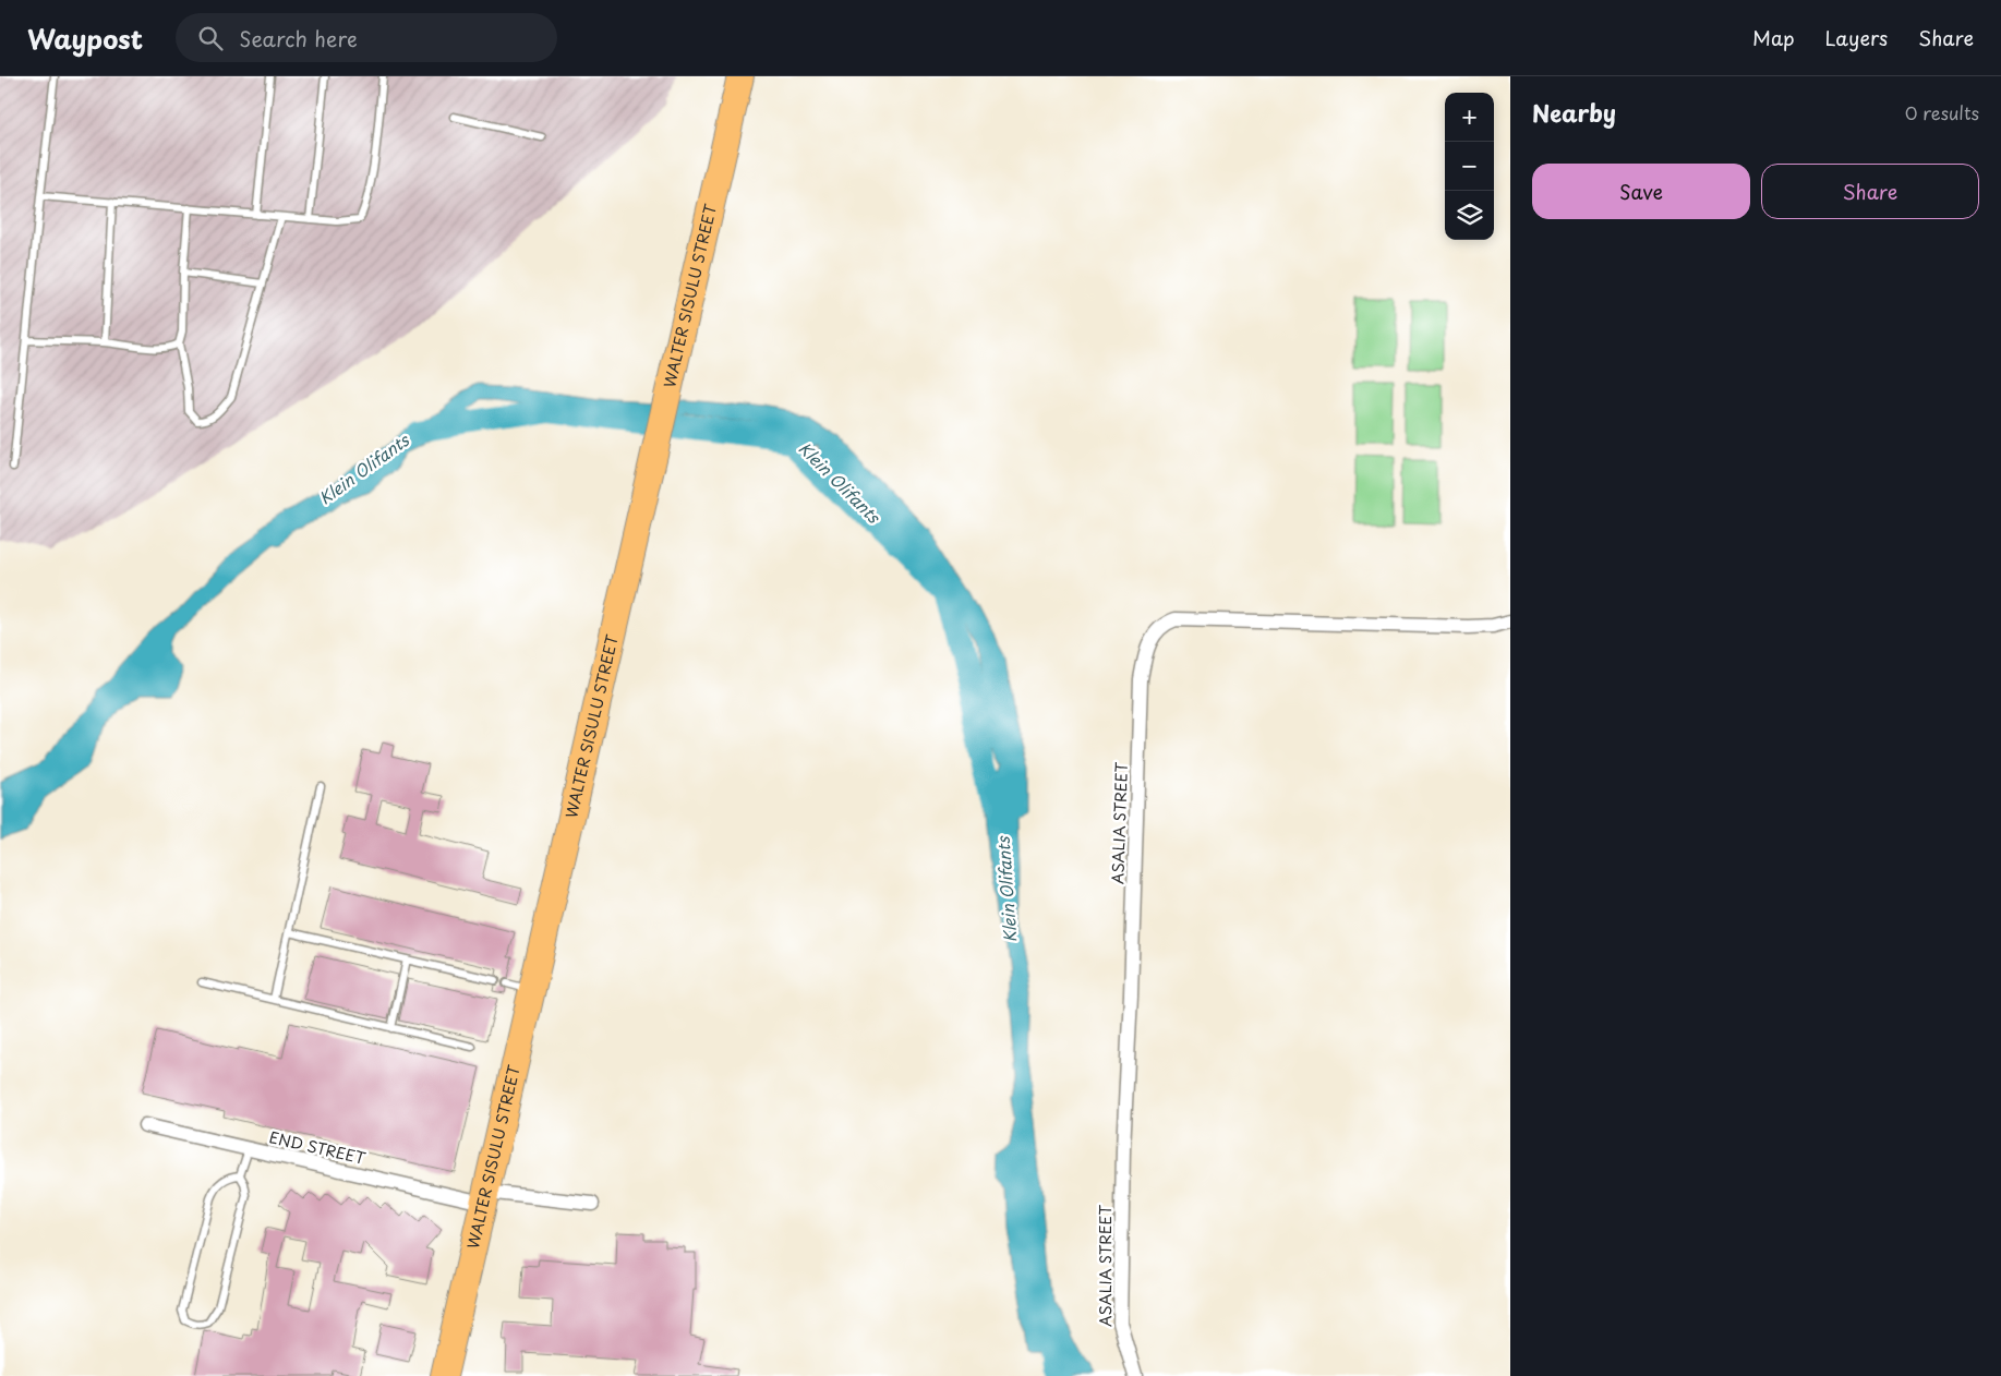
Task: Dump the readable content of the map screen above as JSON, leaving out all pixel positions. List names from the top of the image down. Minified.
{"streets":{"highway":["WALTER SISULU STREET"],"street":["ASALIA STREET","END STREET"]},"crossings":[["WALTER SISULU STREET","END STREET"]],"water":["Klein Olifants"],"page":{"header":"Waypost","search":"Search here","nav":["Map","Layers","Share"],"heading":["Nearby","0 results"],"map_buttons":["+","−"],"buttons":["Save","Share"]}}
